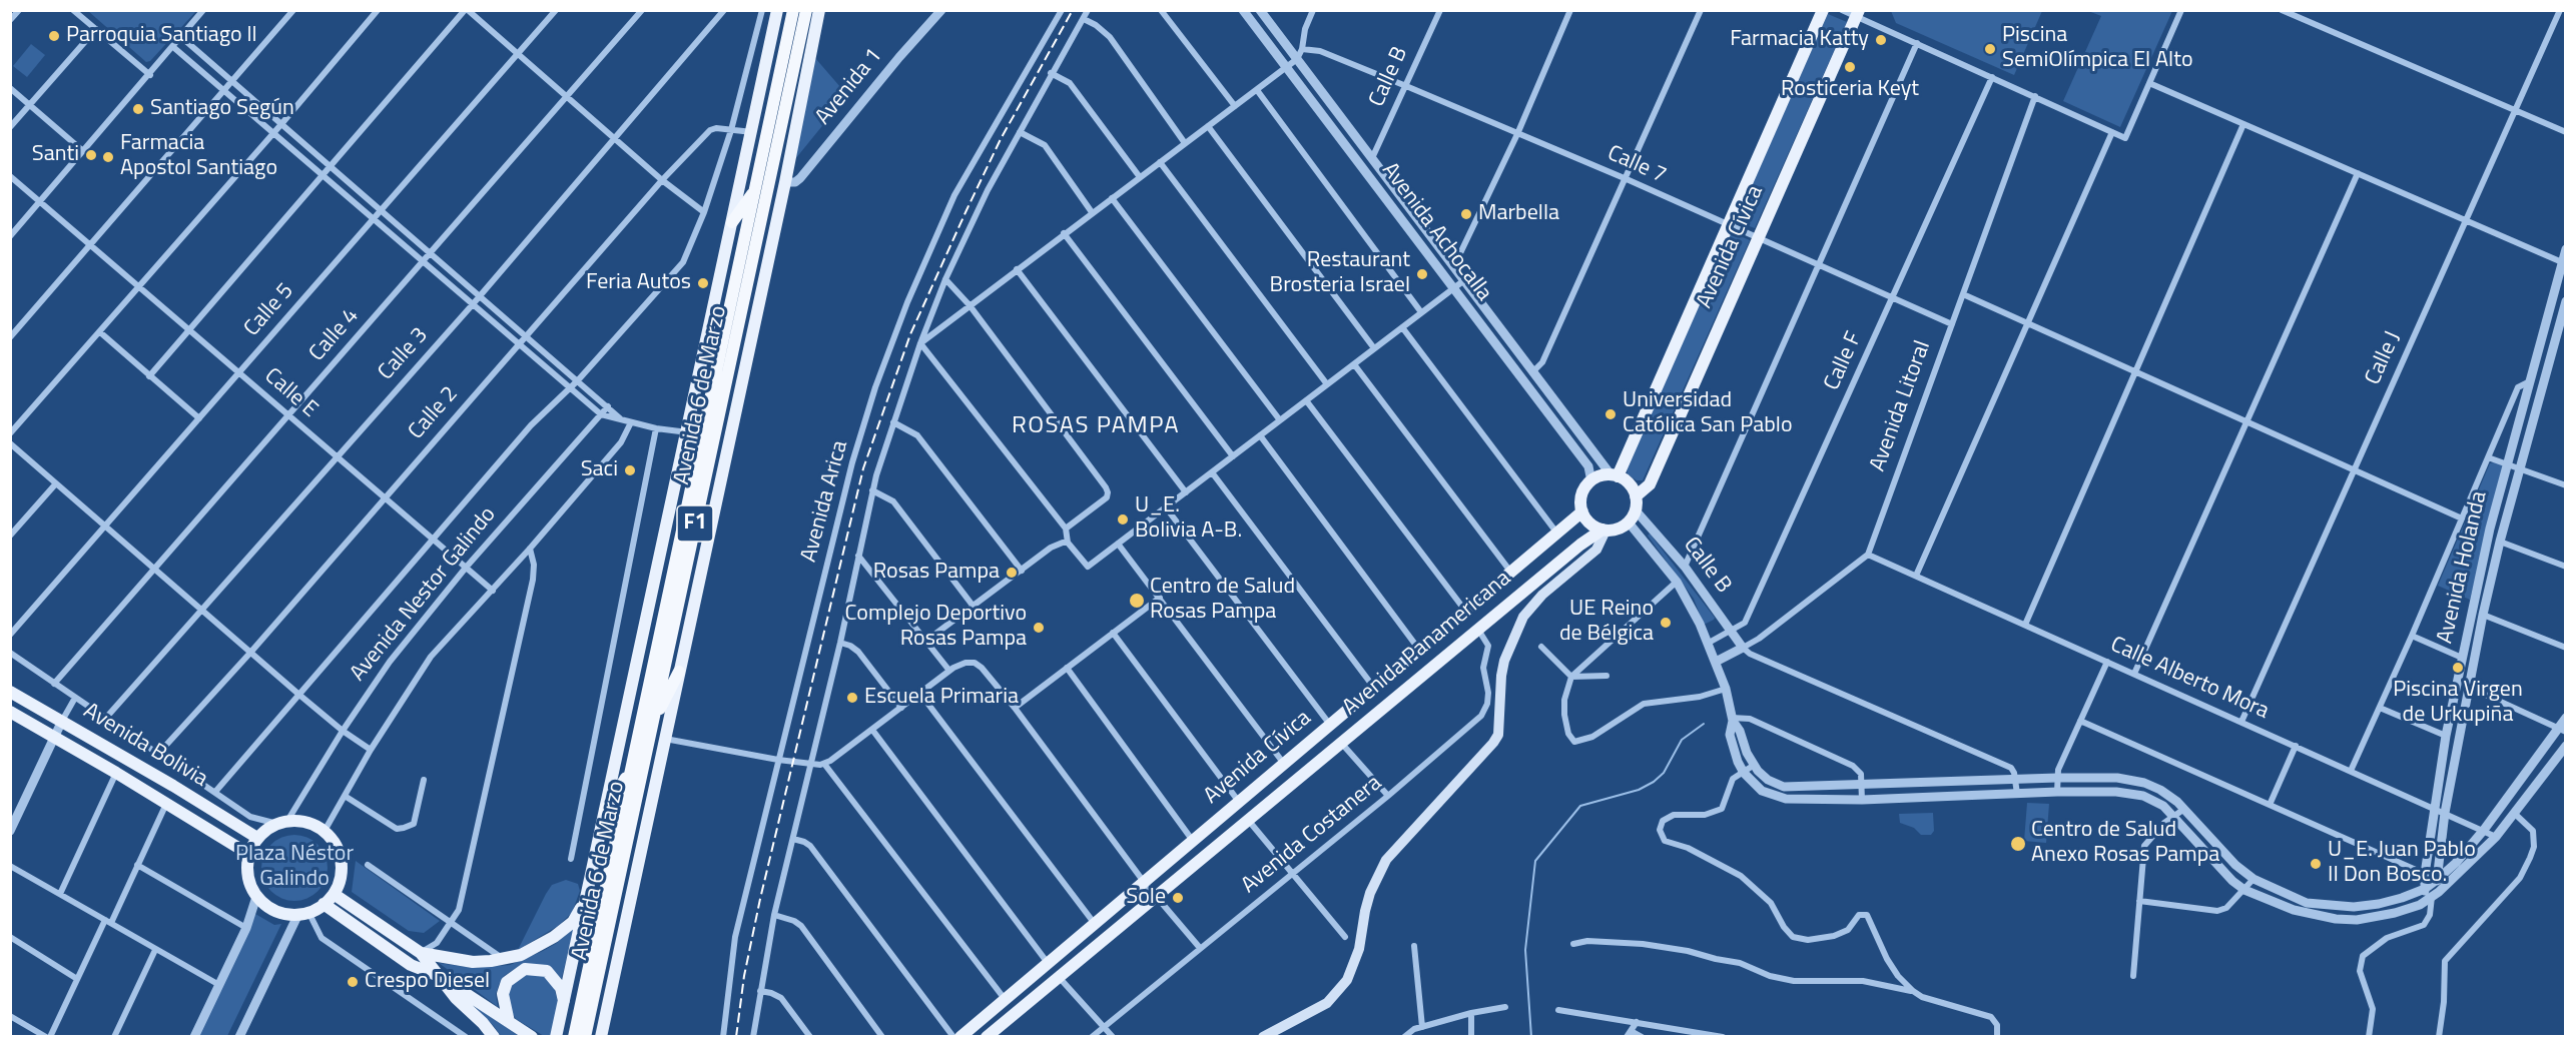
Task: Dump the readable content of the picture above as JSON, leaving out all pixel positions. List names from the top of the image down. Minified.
{"streets":{"highway":["Avenida 6 de Marzo","F1"],"main road":["Avenida Cívica","Avenida Panamericana","Avenida Bolivia"],"street":["Calle B","Avenida 1","Calle 7","Avenida Achocalla","Calle 5","Calle 4","Calle 3","Calle J","Calle F","Calle E","Avenida Litoral","Calle 2","Avenida Arica","Avenida Holanda","Avenida Nestor Galindo","Calle Alberto Mora","Avenida Costanera"]},"crossings":[["Calle B","Calle 7"],["Calle B","Avenida Achocalla"],["Calle B","Avenida Cívica"],["Calle B","Calle F"],["Calle B","Avenida Panamericana"],["Avenida 1","Avenida 6 de Marzo"],["Calle 7","Avenida Cívica"],["Calle 7","Calle F"],["Calle 7","Avenida Litoral"],["Avenida Achocalla","Avenida Cívica"],["Avenida Achocalla","Avenida Panamericana"],["Avenida Cívica","Avenida Panamericana"],["Calle 5","Calle E"],["Calle 4","Calle E"],["Calle 3","Calle E"],["Calle J","Calle Alberto Mora"],["Calle E","Calle 2"],["Calle E","Avenida Nestor Galindo"],["Avenida 6 de Marzo","Calle 2"],["Avenida Litoral","Calle Alberto Mora"],["Avenida Holanda","Calle Alberto Mora"],["Avenida Nestor Galindo","Avenida Bolivia"],["Avenida Panamericana","Avenida Costanera"]],"districts":["ROSAS PAMPA"],"parks":["Plaza Néstor Galindo"],"places":["Parroquia Santiago ll","Farmacia Katty","Piscina SemiOlímpica El Alto","Rosticeria Keyt","Santiago Según","Santi","Farmacia Apostol Santiago","Marbella","Restaurant Brosteria Israel","Feria Autos","Universidad Católica San Pablo","Saci","U_E. Bolivia A-B.","Rosas Pampa","Centro de Salud Rosas Pampa","UE Reino de Bélgica","Complejo Deportivo Rosas Pampa","Piscina Virgen de Urkupiña","Escuela Primaria","Centro de Salud Anexo Rosas Pampa","U_E. Juan Pablo II Don Bosco.","Sole","Crespo Diesel"]}
